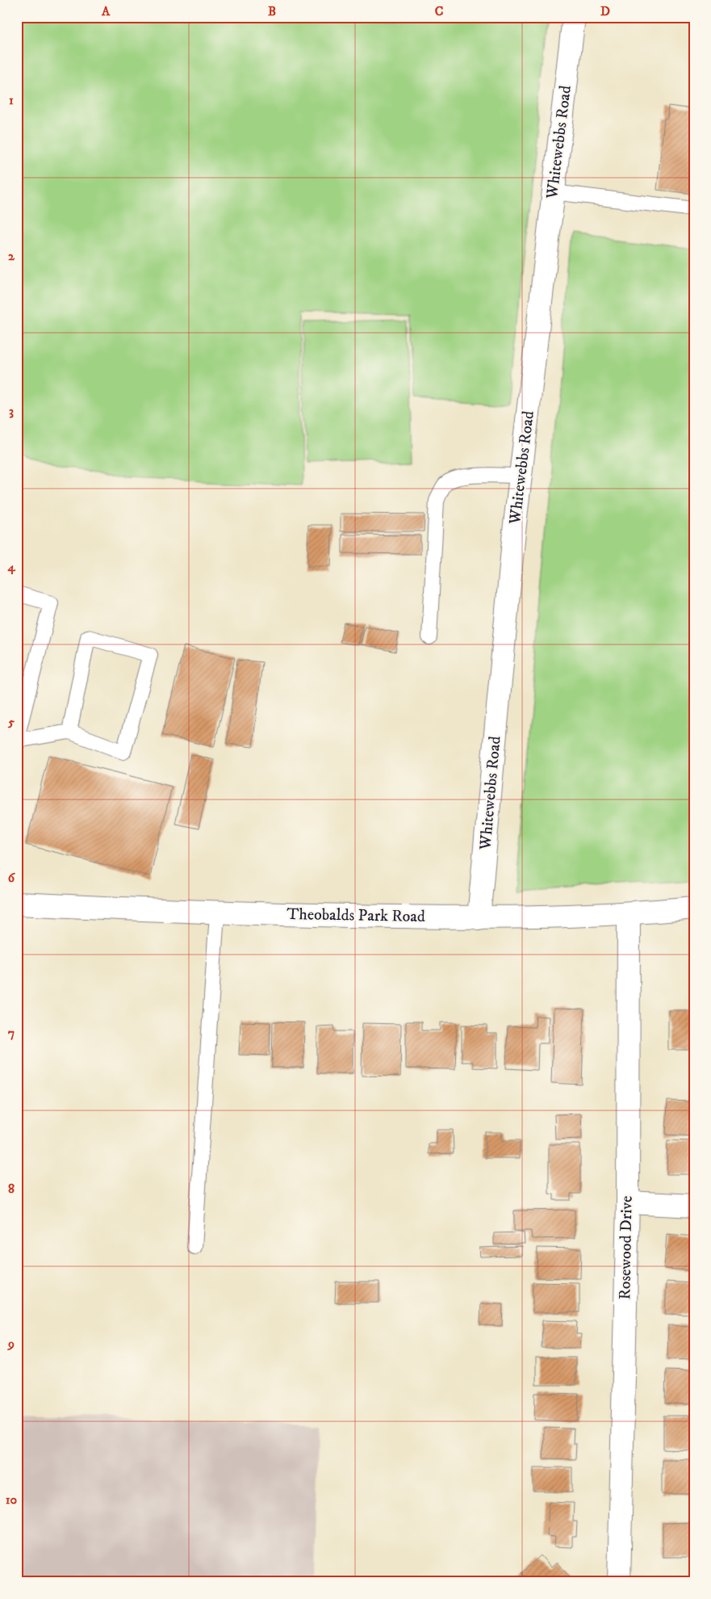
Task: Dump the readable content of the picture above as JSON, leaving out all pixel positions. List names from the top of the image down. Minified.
{"streets":{"street":["Whitewebbs Road","Theobalds Park Road","Rosewood Drive"]},"crossings":[["Whitewebbs Road","Theobalds Park Road"],["Theobalds Park Road","Rosewood Drive"]],"grid":{"columns":["A","B","C","D"],"rows":["1","2","3","4","5","6","7","8","9","10"]}}
